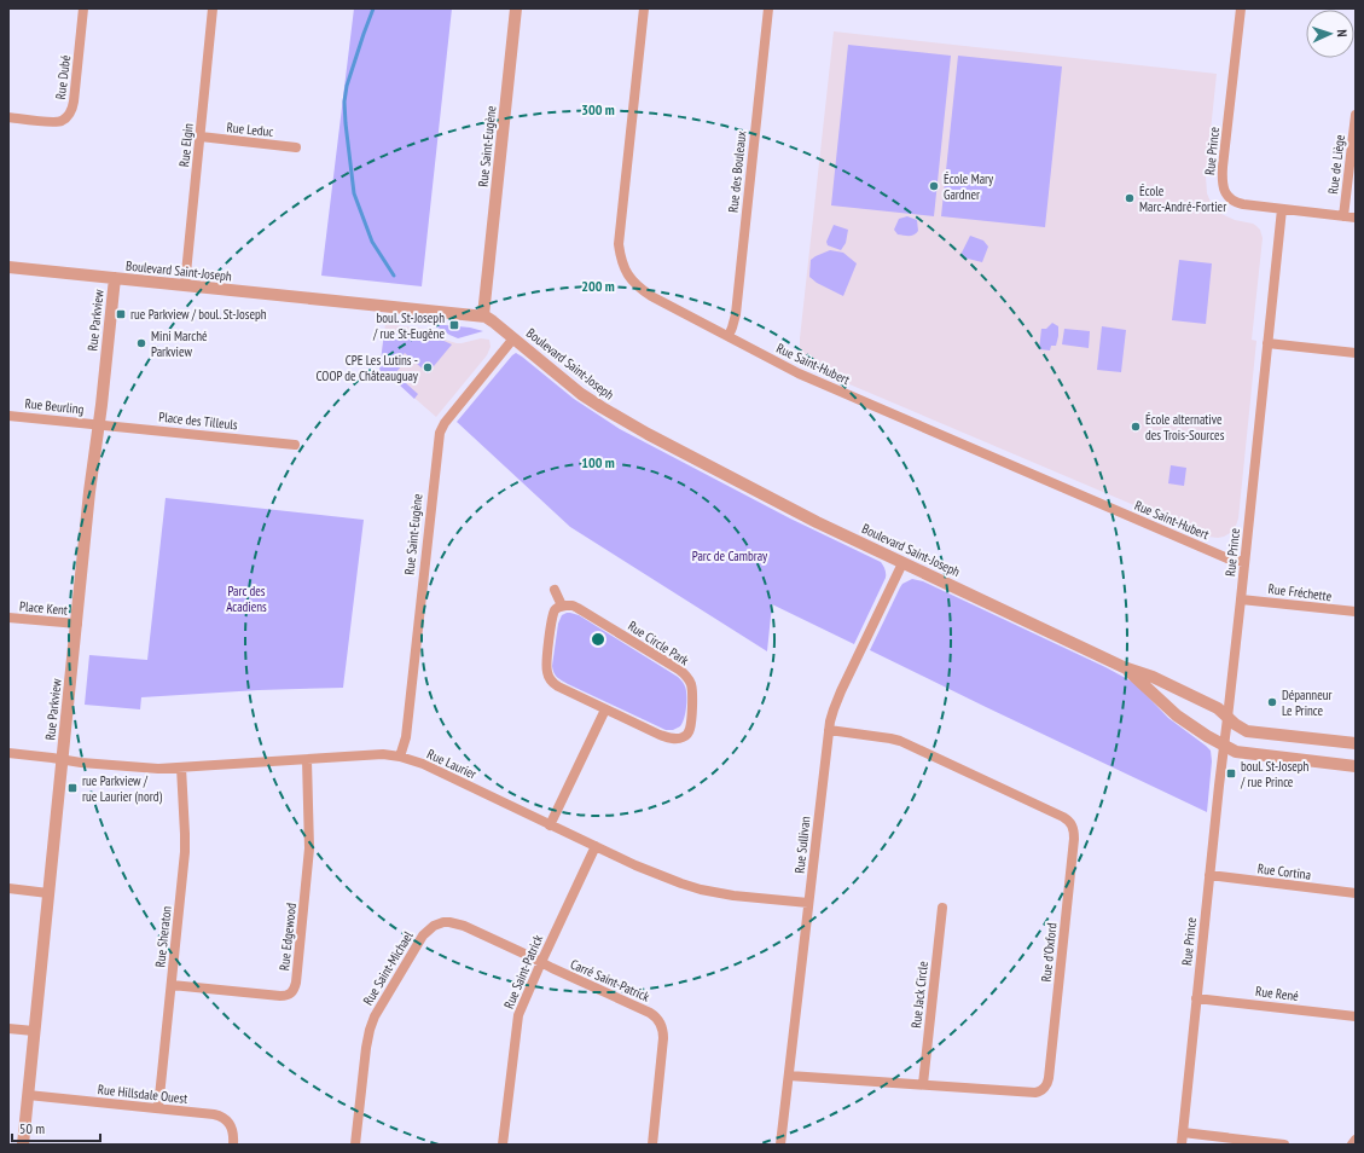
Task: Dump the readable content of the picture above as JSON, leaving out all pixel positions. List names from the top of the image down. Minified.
{"streets":{"street":["Rue Dubé","Rue Leduc","Rue Elgin","Rue Saint-Eugène","Rue Prince","Rue de Liège","Rue des Bouleaux","Boulevard Saint-Joseph","Rue Parkview","Rue Saint-Hubert","Rue Beurling","Place des Tilleuls","Rue Fréchette","Place Kent","Rue Circle Park","Rue Laurier","Rue Sullivan","Rue Cortina","Rue Sheraton","Rue Edgewood","Rue d'Oxford","Rue Saint-Michael","Rue Saint-Patrick","Carré Saint-Patrick","Rue René","Rue Jack Circle","Rue Hillsdale Ouest"]},"crossings":[["Rue Leduc","Rue Elgin"],["Rue Elgin","Boulevard Saint-Joseph"],["Rue Saint-Eugène","Boulevard Saint-Joseph"],["Rue Saint-Eugène","Rue Laurier"],["Rue Prince","Boulevard Saint-Joseph"],["Rue Prince","Rue Saint-Hubert"],["Rue Prince","Rue Fréchette"],["Rue Prince","Rue Cortina"],["Rue Prince","Rue René"],["Rue des Bouleaux","Rue Saint-Hubert"],["Boulevard Saint-Joseph","Rue Parkview"],["Boulevard Saint-Joseph","Rue Sullivan"],["Rue Parkview","Rue Beurling"],["Rue Parkview","Place des Tilleuls"],["Rue Parkview","Place Kent"],["Rue Parkview","Rue Laurier"],["Rue Parkview","Rue Hillsdale Ouest"],["Rue Beurling","Place des Tilleuls"],["Rue Laurier","Rue Sullivan"],["Rue Laurier","Rue Sheraton"],["Rue Laurier","Rue Edgewood"],["Rue Laurier","Rue Saint-Patrick"],["Rue Sullivan","Rue d'Oxford"],["Rue Sheraton","Rue Edgewood"],["Rue Sheraton","Rue Hillsdale Ouest"],["Rue d'Oxford","Rue Jack Circle"],["Rue Saint-Michael","Rue Saint-Patrick"],["Rue Saint-Michael","Carré Saint-Patrick"],["Rue Saint-Patrick","Carré Saint-Patrick"]],"parks":["Parc de Cambray","Parc des Acadiens"],"places":{"other":["École Mary Gardner","École Marc-André-Fortier","Mini Marché Parkview","CPE Les Lutins - COOP de Châteauguay","École alternative des Trois-Sources","Dépanneur Le Prince"],"transit":["rue Parkview / boul. St-Joseph","boul. St-Joseph / rue St-Eugène","boul. St-Joseph / rue Prince","rue Parkview / rue Laurier (nord)"]},"scale_bar":"50 m","north":"right","rings":["300 m","200 m","100 m"]}
